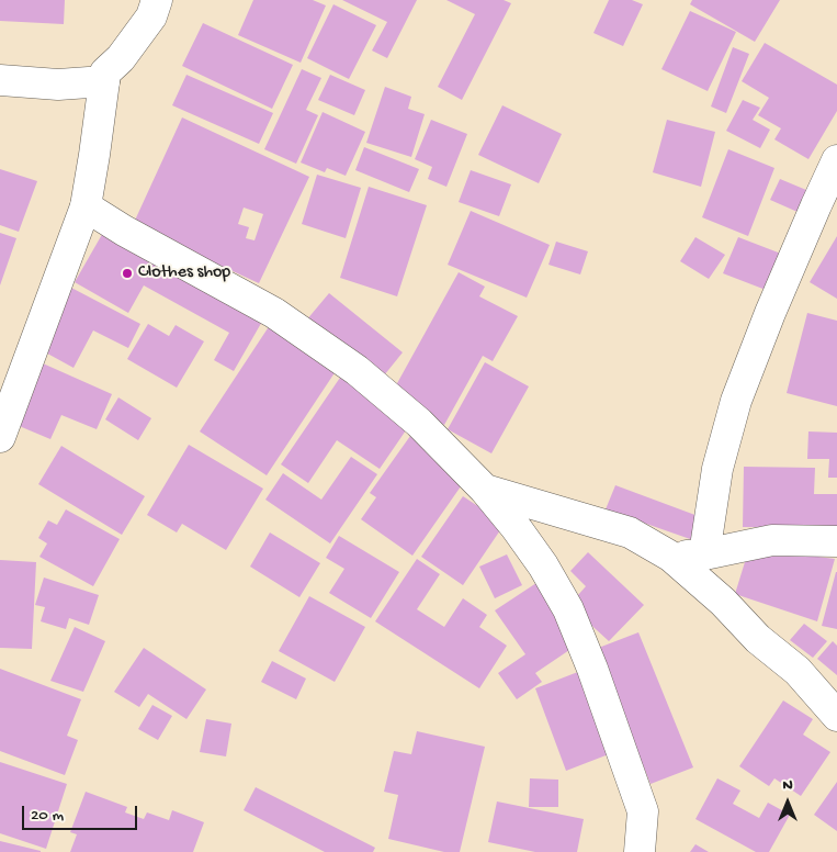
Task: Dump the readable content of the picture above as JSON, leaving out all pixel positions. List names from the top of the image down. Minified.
{"places":["Clothes shop"],"scale_bar":"20 m","north":"top"}
